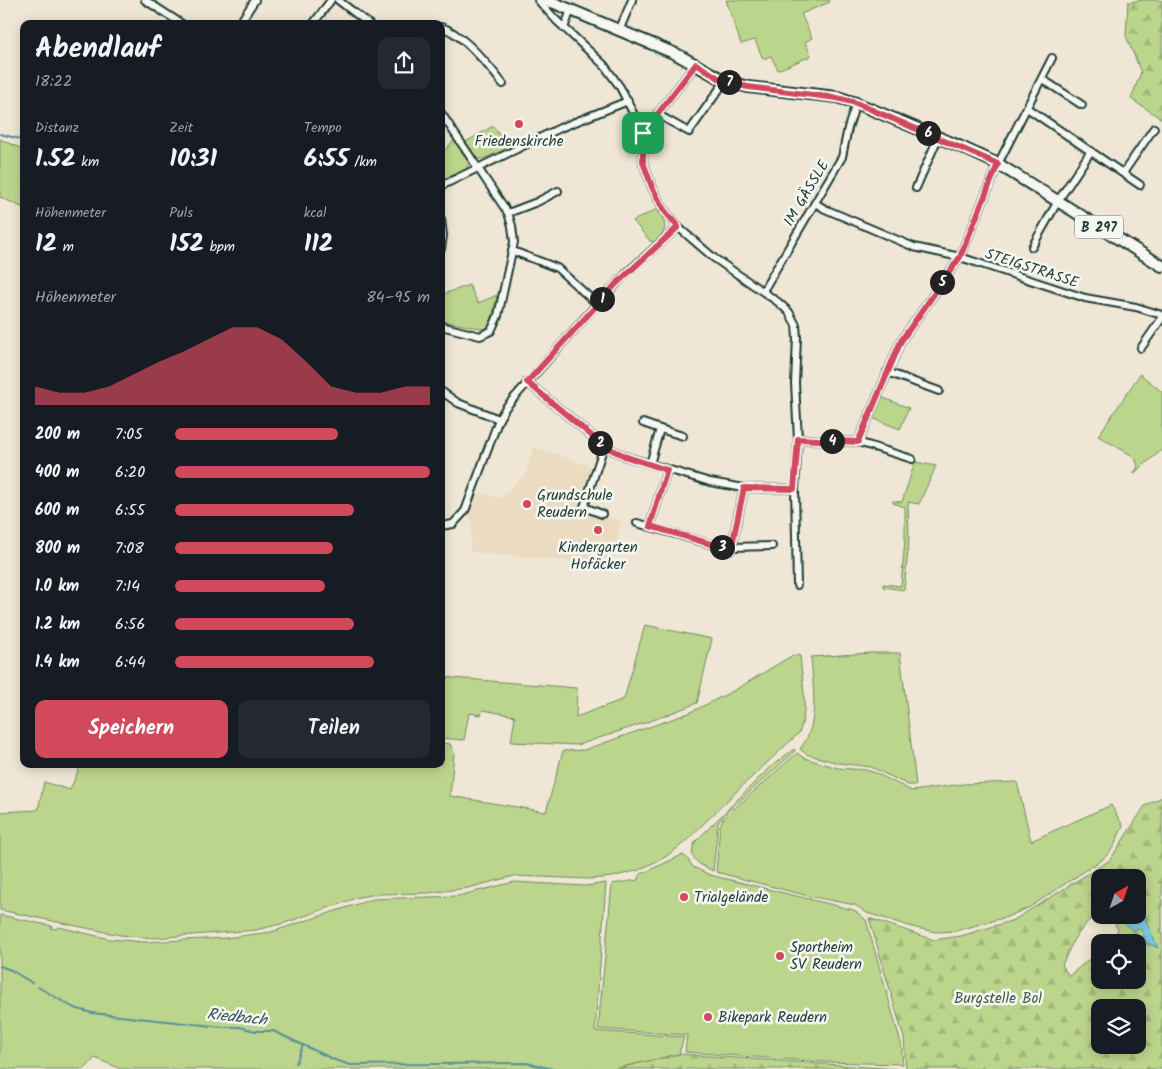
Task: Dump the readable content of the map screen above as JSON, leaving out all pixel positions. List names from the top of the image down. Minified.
{"streets":{"main road":["B 297"],"street":["IM GÄSSLE","STEIGSTRASSE"]},"crossings":[["IM GÄSSLE","B 297"],["IM GÄSSLE","STEIGSTRASSE"]],"water":["Riedbach"],"parks":["Burgstelle Bol"],"places":["Friedenskirche","Grundschule Reudern","Kindergarten Hofäcker","Trialgelände","Sportheim SV Reudern","Bikepark Reudern"],"north":"top right","page":{"heading":["Abendlauf","18:22"],"pins":["7","6","5","1","4","2","3"],"stats":[["Distanz","1.52 km"],["Zeit","10:31"],["Tempo","6:55 /km"],["Höhenmeter","12 m"],["Puls","152 bpm"],["kcal","112"]],"chart":["Höhenmeter","84–95 m"],"list":[{"name":"200 m","note":"7:05"},{"name":"400 m","note":"6:20"},{"name":"600 m","note":"6:55"},{"name":"800 m","note":"7:08"},{"name":"1.0 km","note":"7:14"},{"name":"1.2 km","note":"6:56"},{"name":"1.4 km","note":"6:44"}],"buttons":["Speichern","Teilen"]}}
